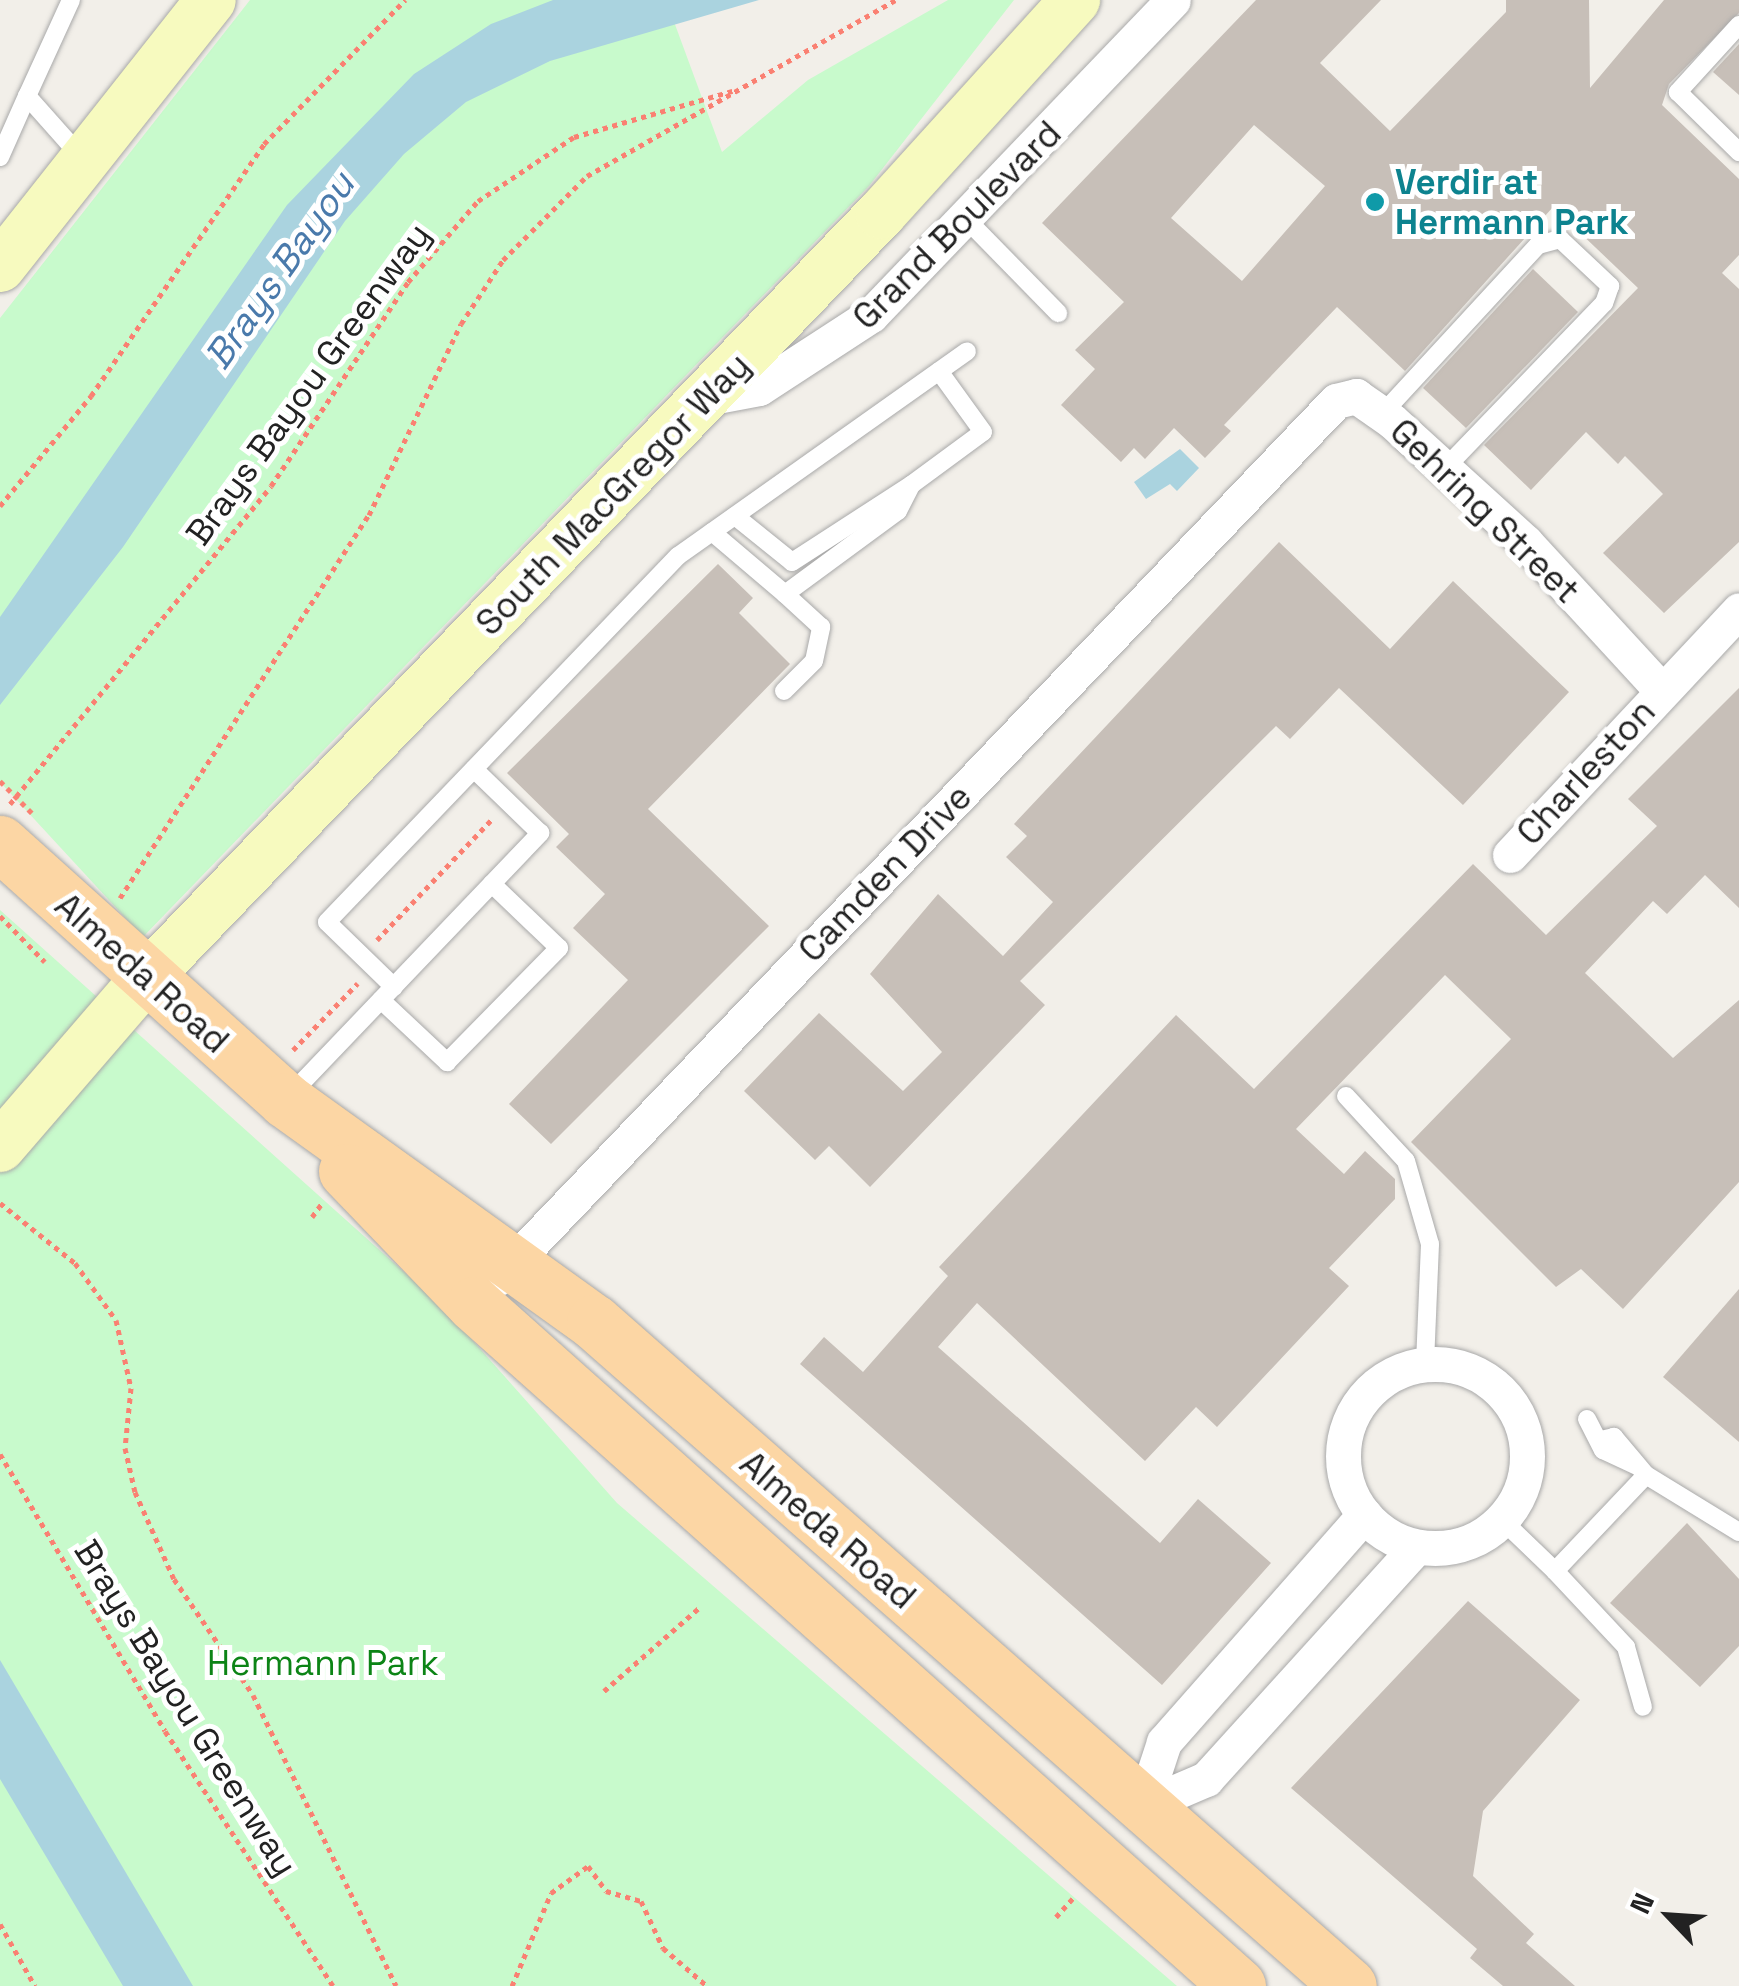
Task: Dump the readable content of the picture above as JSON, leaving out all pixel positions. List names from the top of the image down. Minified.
{"streets":{"main road":["South MacGregor Way","Almeda Road"],"street":["Grand Boulevard","Gehring Street","Charleston","Camden Drive"],"path":["Brays Bayou Greenway"]},"crossings":[["Grand Boulevard","South MacGregor Way"],["Brays Bayou Greenway","Almeda Road"],["South MacGregor Way","Almeda Road"],["Gehring Street","Charleston"],["Gehring Street","Camden Drive"],["Camden Drive","Almeda Road"]],"water":["Brays Bayou"],"parks":["Hermann Park"],"places":["Verdir at Hermann Park"],"north":"top left"}
